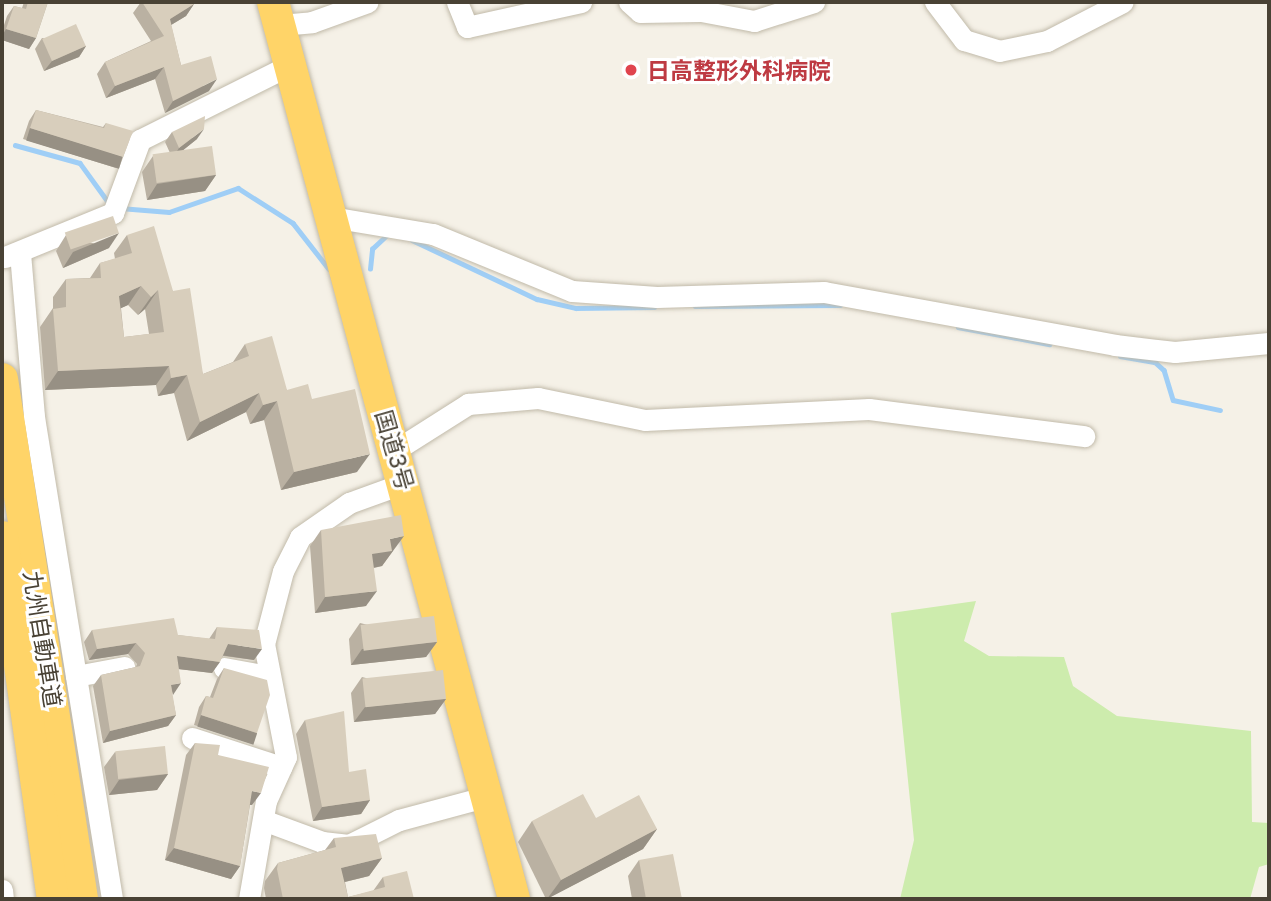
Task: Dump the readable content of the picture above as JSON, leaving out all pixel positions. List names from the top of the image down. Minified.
{"streets":{"highway":["国道3号","九州自動車道"]},"places":["日高整形外科病院"]}
